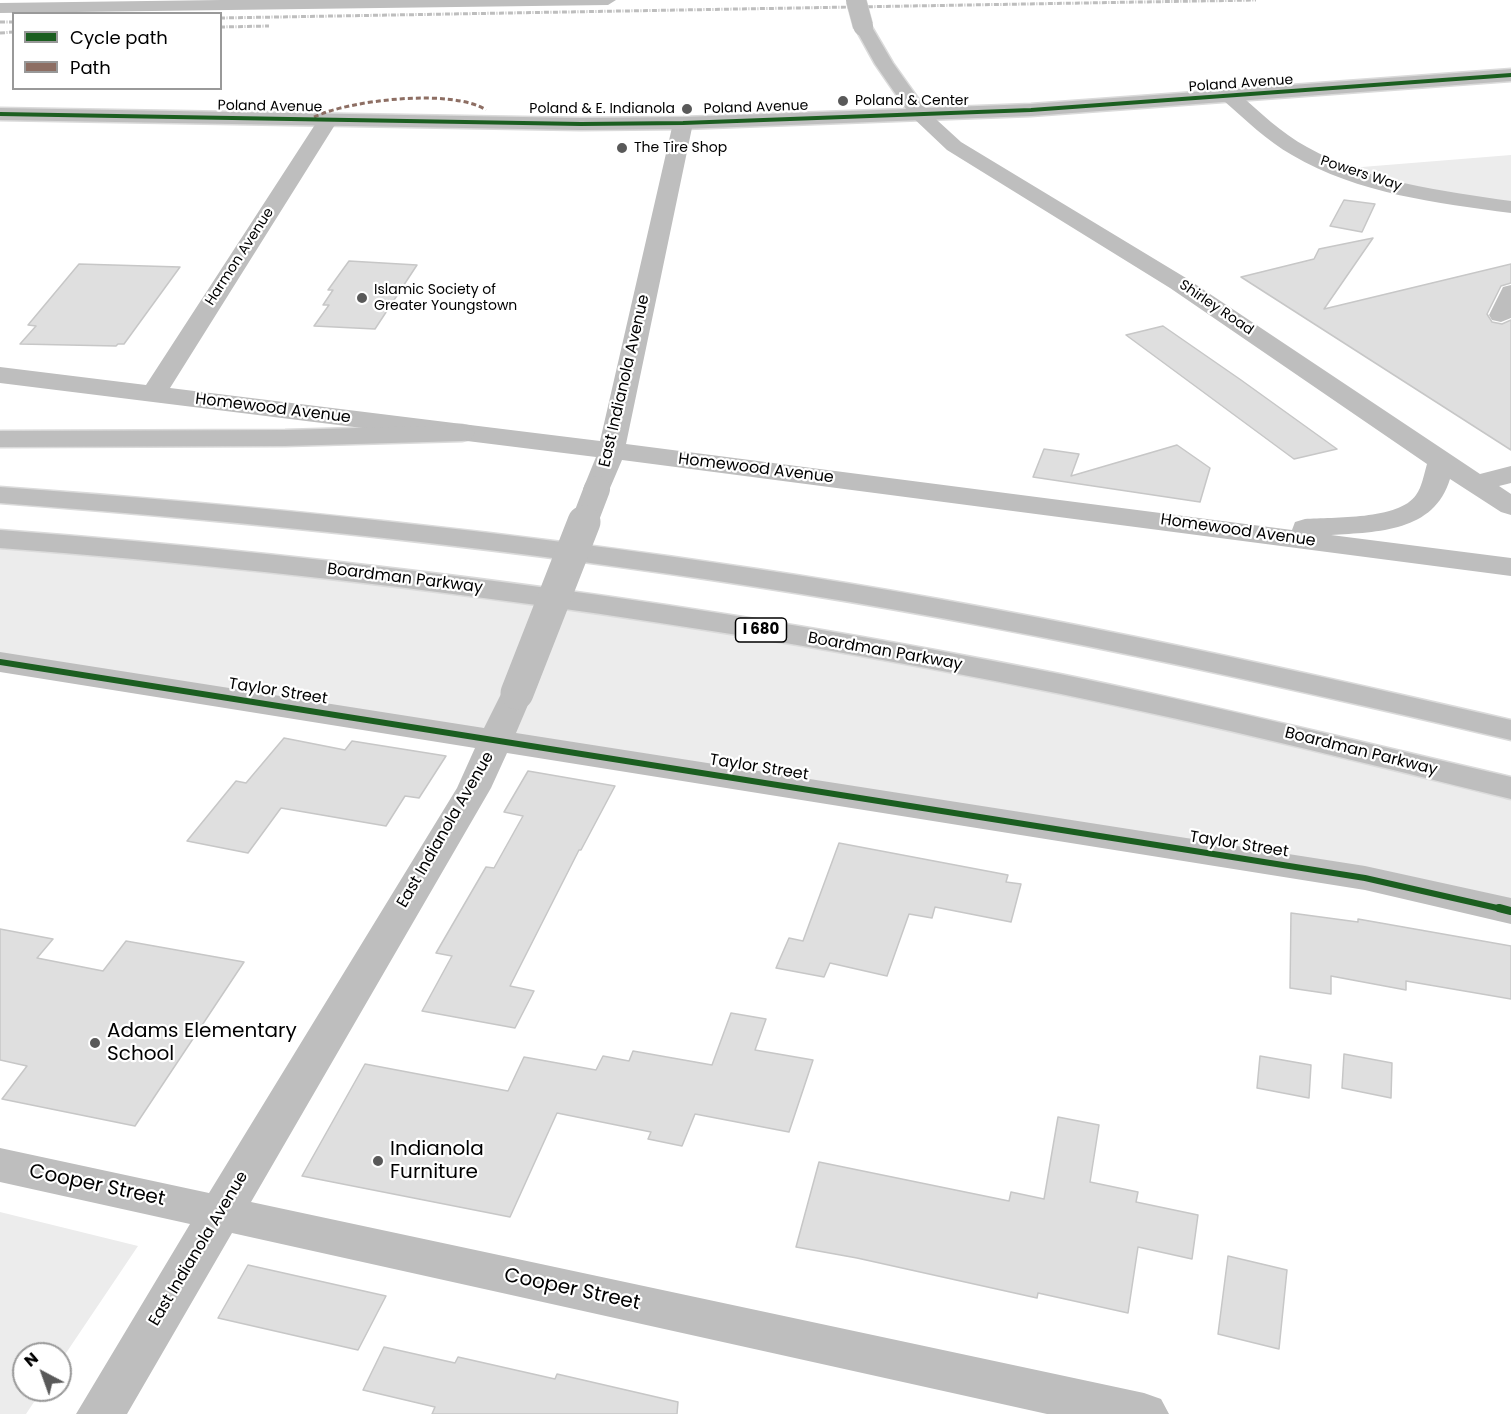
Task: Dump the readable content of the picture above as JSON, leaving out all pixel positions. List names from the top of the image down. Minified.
{"streets":{"main road":["Poland Avenue","Powers Way","Harmon Avenue","Shirley Road","East Indianola Avenue","Homewood Avenue","Boardman Parkway","I 680","Taylor Street","Cooper Street"]},"crossings":[["Poland Avenue","Powers Way"],["Poland Avenue","Harmon Avenue"],["Poland Avenue","Shirley Road"],["Poland Avenue","East Indianola Avenue"],["Harmon Avenue","Homewood Avenue"],["East Indianola Avenue","Homewood Avenue"],["East Indianola Avenue","Taylor Street"],["East Indianola Avenue","Cooper Street"]],"places":["Poland & Center","Poland & E. Indianola","The Tire Shop","Islamic Society of Greater Youngstown","Adams Elementary School","Indianola Furniture"],"legend":["Cycle path","Path"],"north":"top left"}
